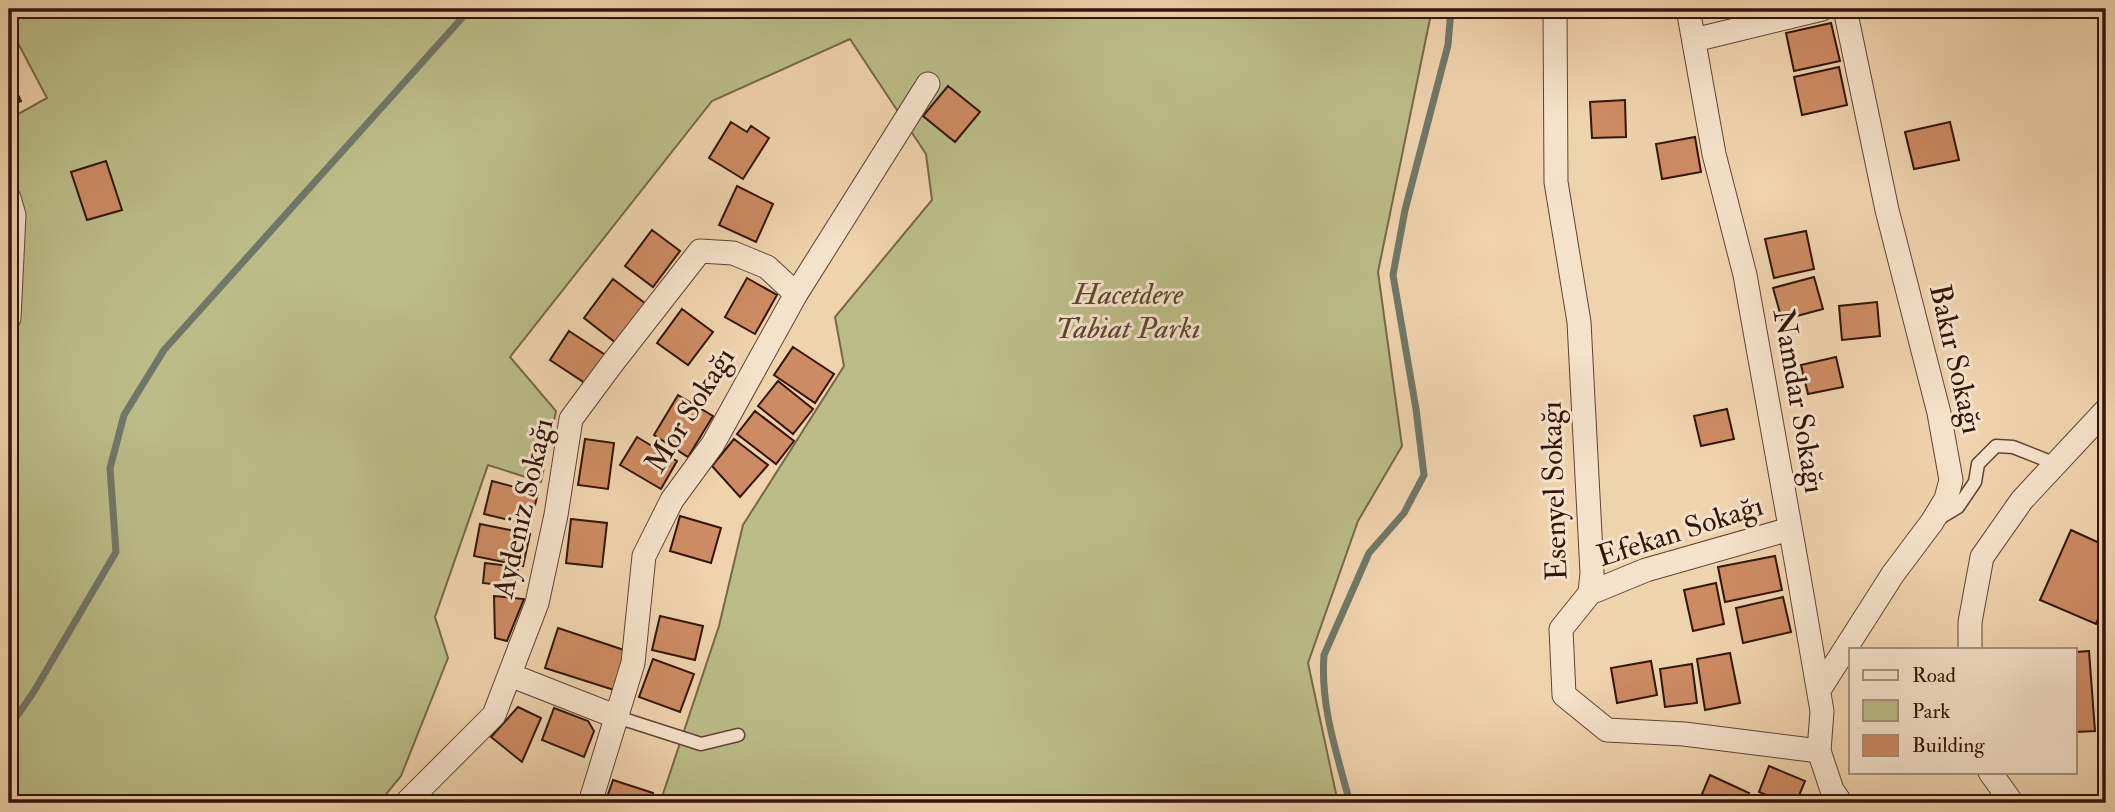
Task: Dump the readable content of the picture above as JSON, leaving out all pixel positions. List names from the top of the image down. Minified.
{"streets":{"street":["Bakır Sokağı","Namdar Sokağı","Mor Sokağı","Esenyel Sokağı","Aydeniz Sokağı","Efekan Sokağı"]},"crossings":[["Bakır Sokağı","Namdar Sokağı"],["Namdar Sokağı","Esenyel Sokağı"],["Namdar Sokağı","Efekan Sokağı"],["Mor Sokağı","Aydeniz Sokağı"],["Esenyel Sokağı","Efekan Sokağı"]],"parks":["Hacetdere Tabiat Parkı"],"legend":["Road","Park","Building"]}
